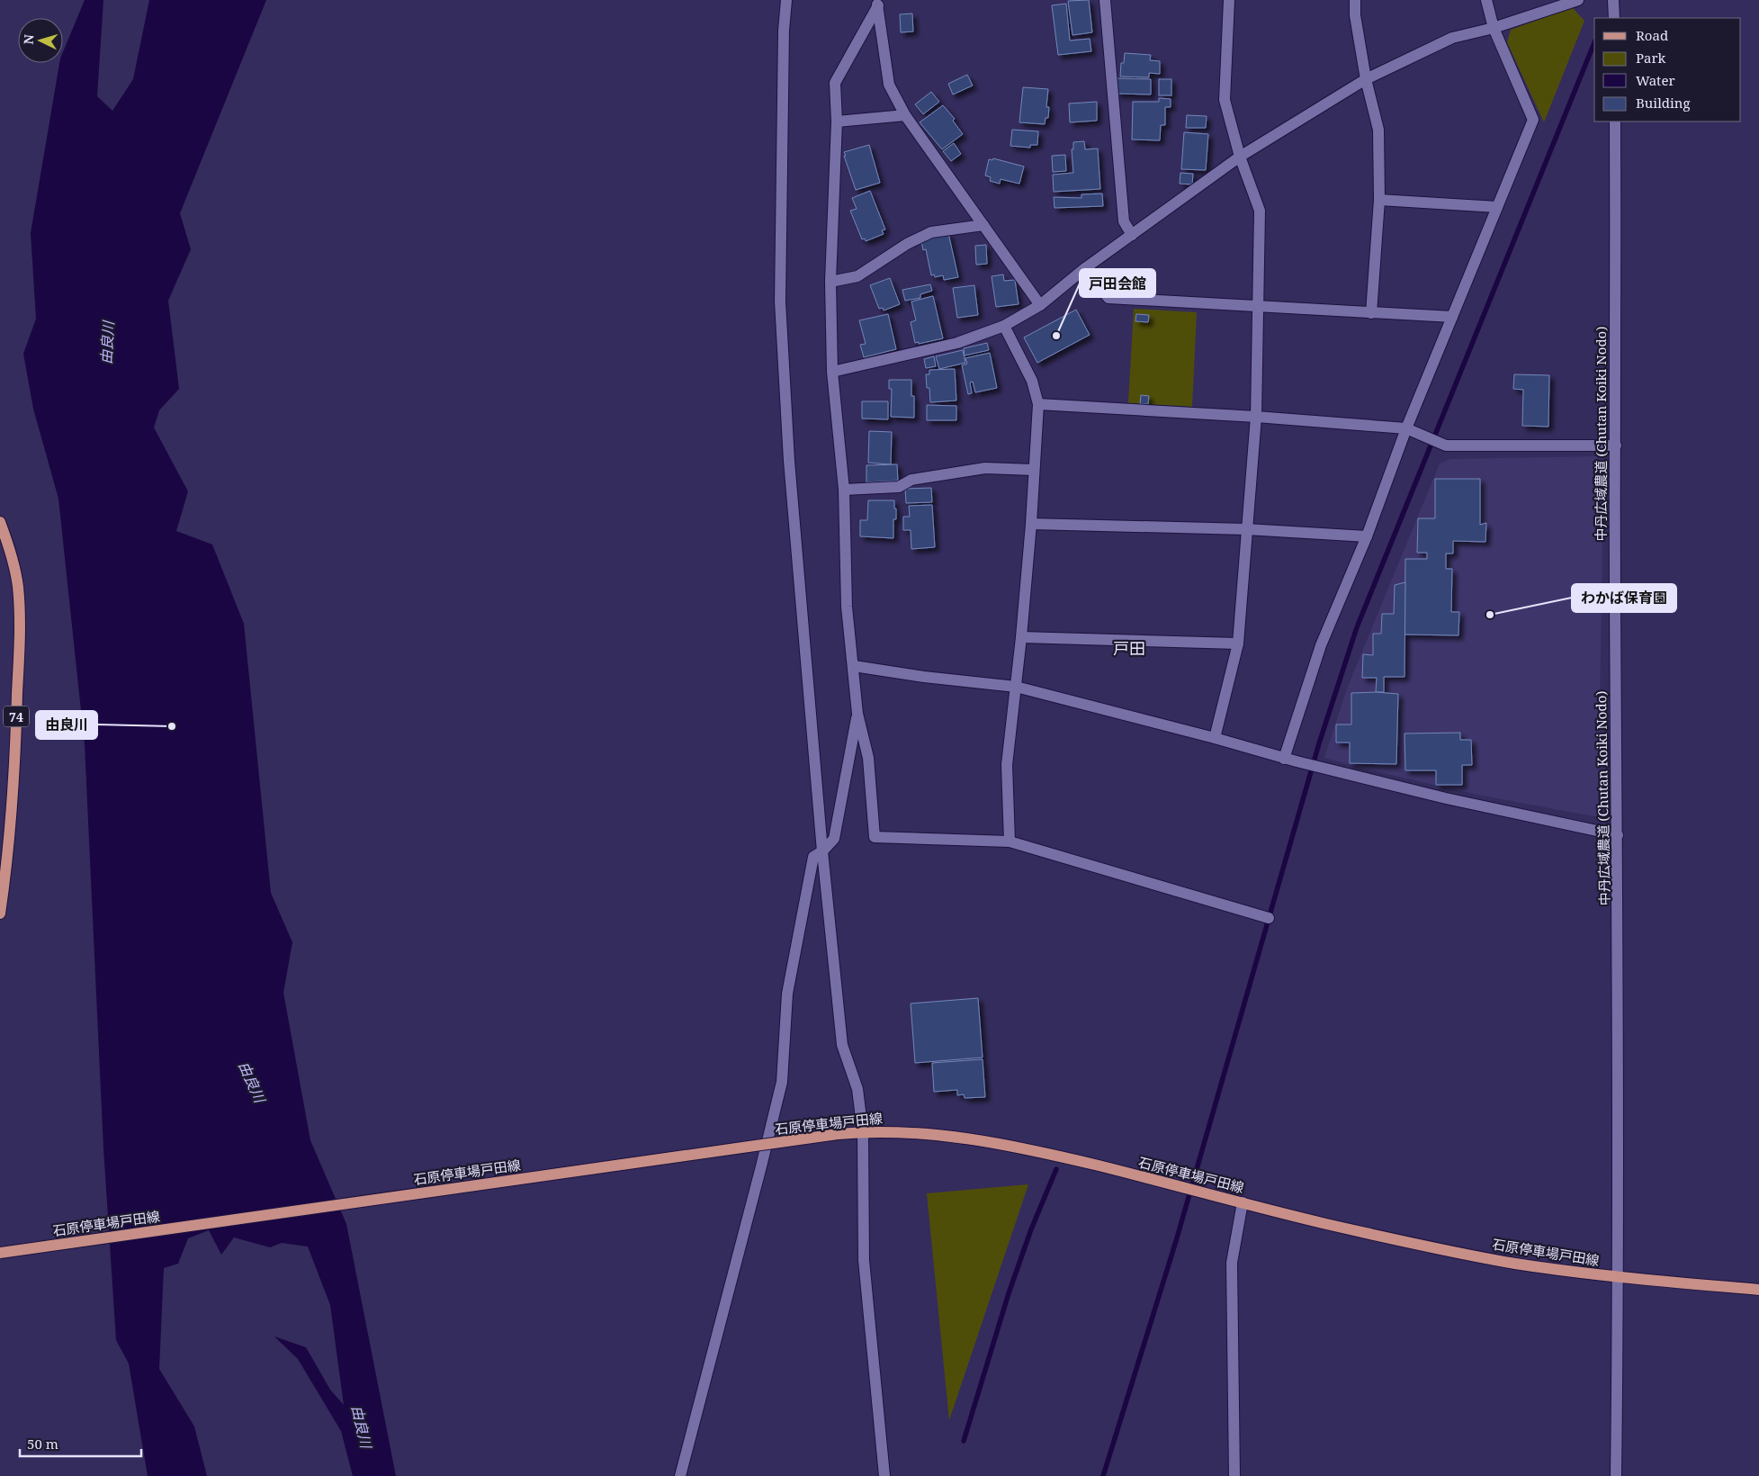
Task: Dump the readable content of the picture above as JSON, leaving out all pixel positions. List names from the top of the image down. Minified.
{"streets":{"main road":["74","石原停車場戸田線"],"street":["中丹広域農道 (Chutan Koiki Nodo)"]},"crossings":[["中丹広域農道 (Chutan Koiki Nodo)","石原停車場戸田線"]],"districts":["戸田"],"water":["由良川"],"places":["戸田会館","わかば保育園","由良川"],"legend":["Road","Park","Water","Building"],"scale_bar":"50 m","north":"left"}
